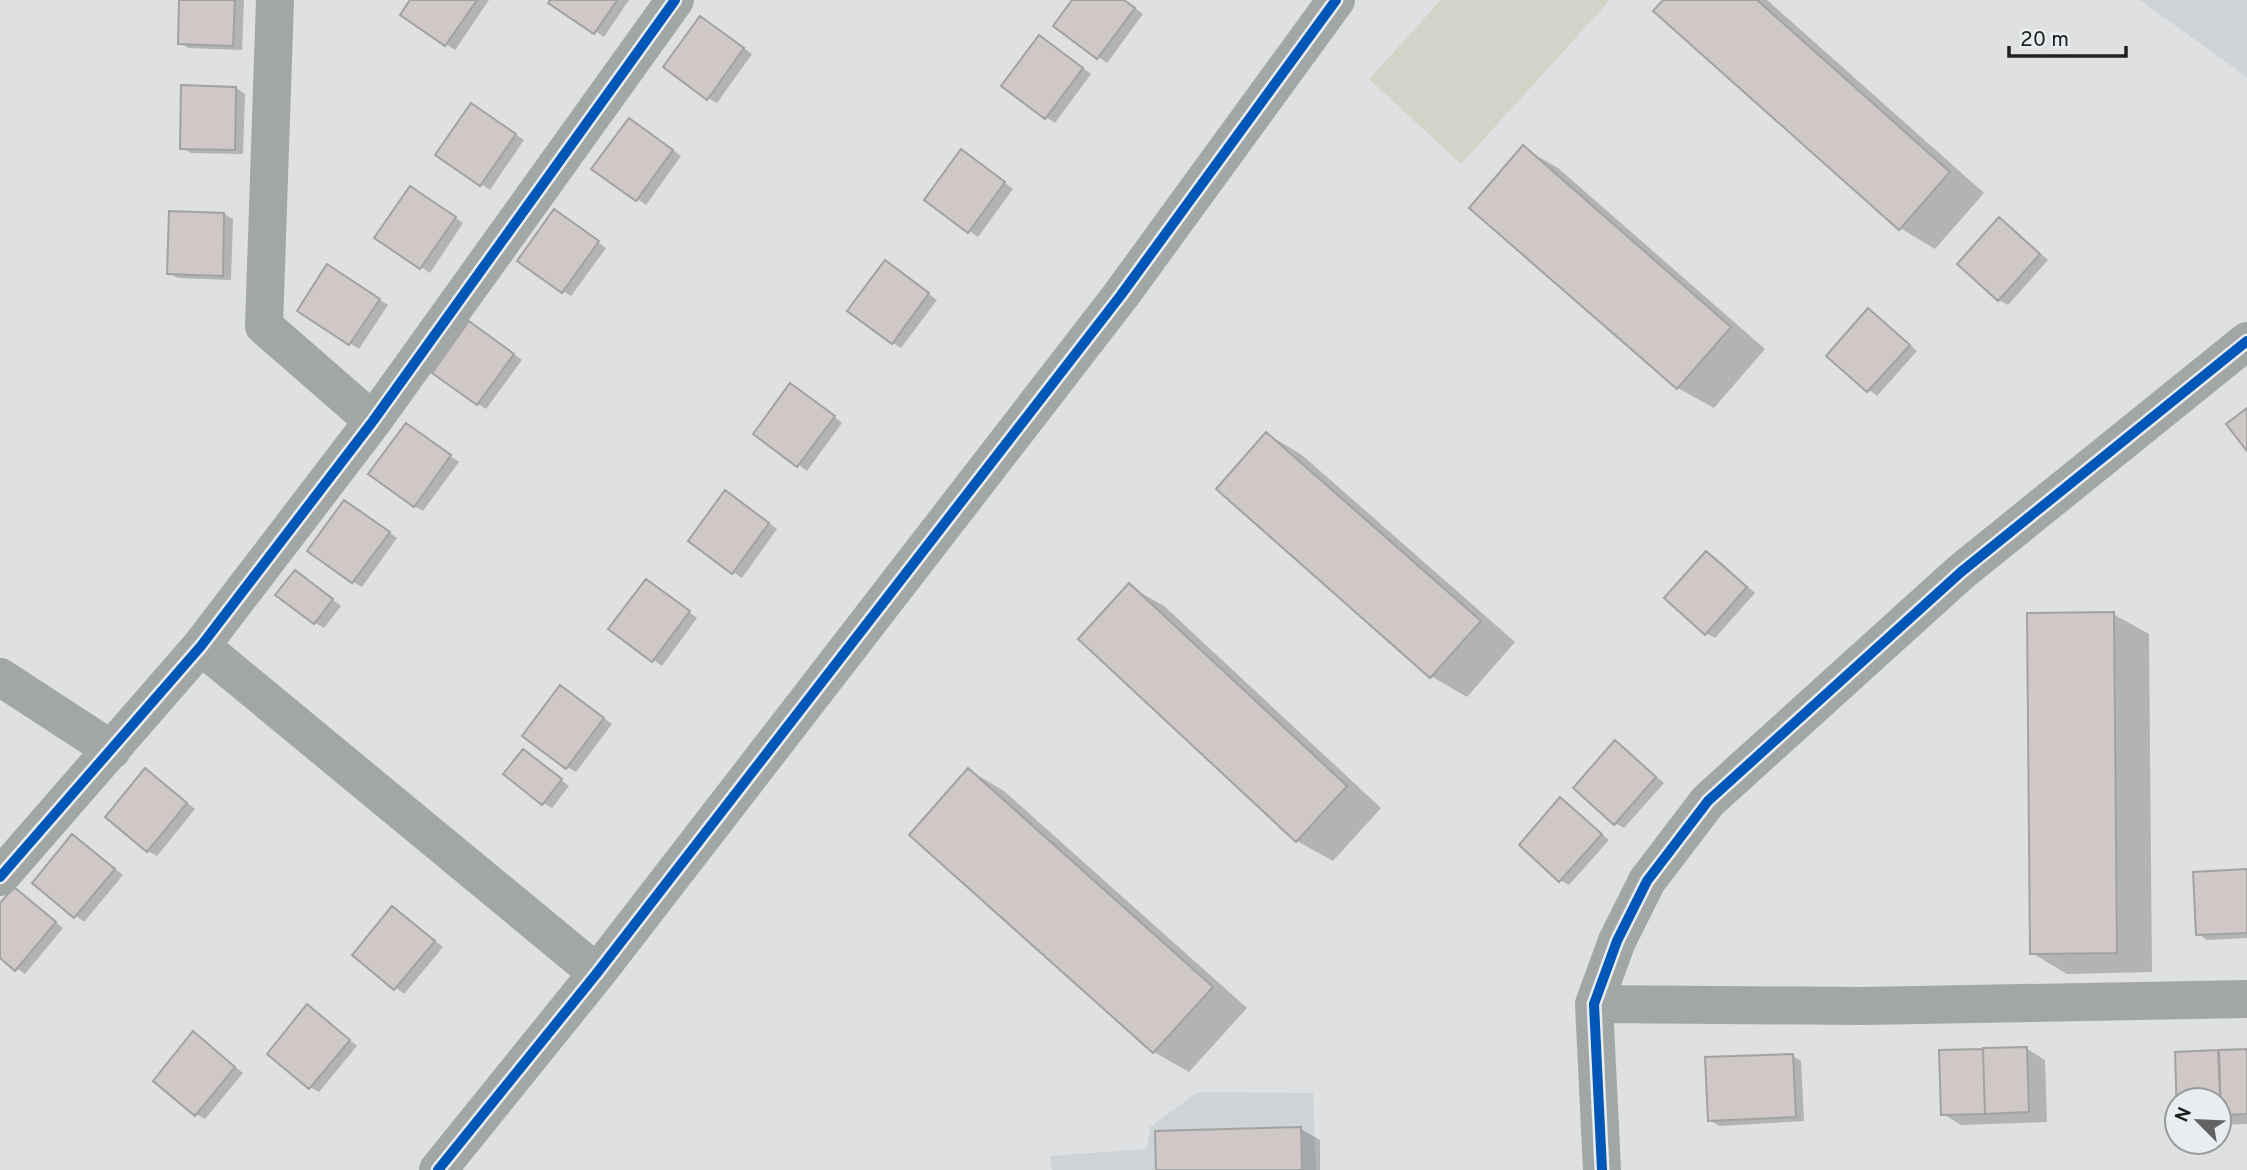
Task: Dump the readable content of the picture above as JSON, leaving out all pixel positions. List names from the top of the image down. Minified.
{"scale_bar":"20 m","north":"top left"}
